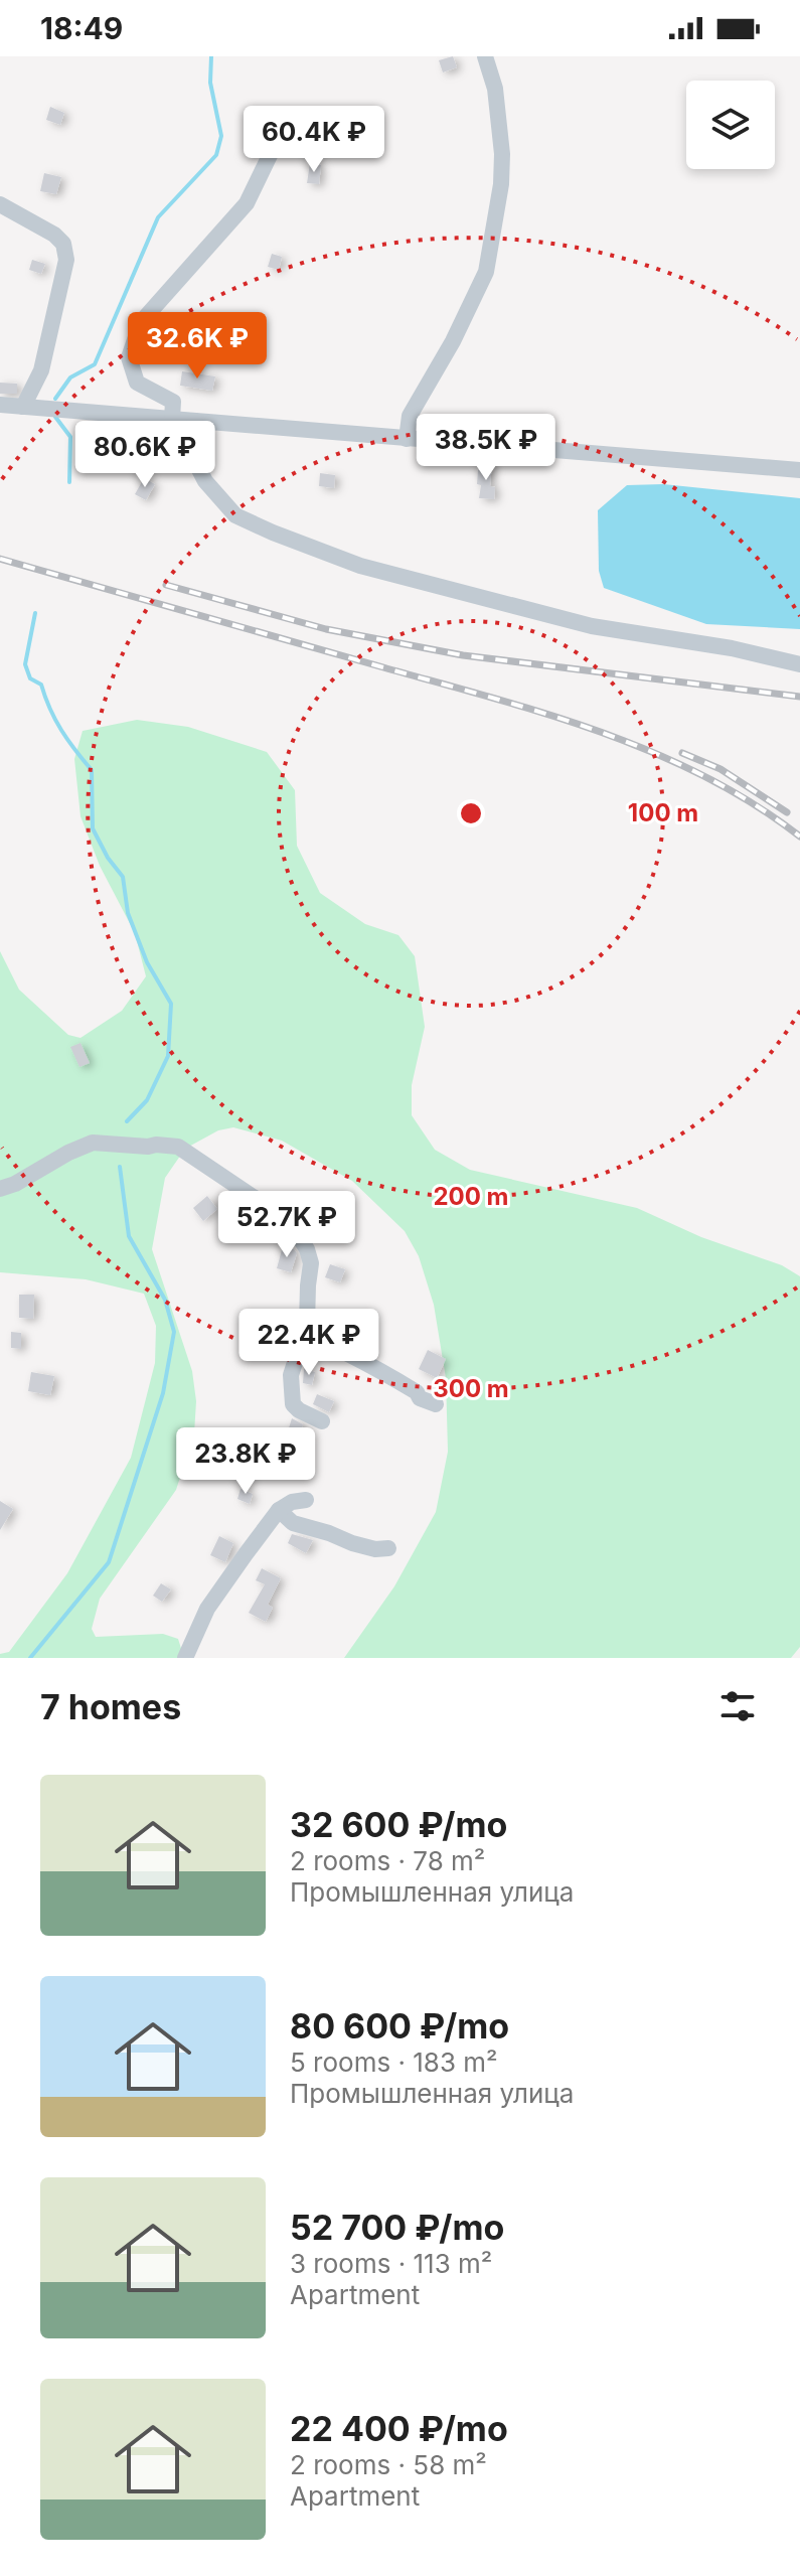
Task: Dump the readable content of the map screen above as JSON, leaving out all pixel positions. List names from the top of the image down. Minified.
{"page":{"status":"18:49","price":["60.4K ₽","32.6K ₽","38.5K ₽","80.6K ₽","52.7K ₽","22.4K ₽","23.8K ₽"],"heading":"7 homes","list":[{"name":"32 600 ₽/mo","note":"2 rooms · 78 m² · Промышленная улица"},{"name":"80 600 ₽/mo","note":"5 rooms · 183 m² · Промышленная улица"},{"name":"52 700 ₽/mo","note":"3 rooms · 113 m² · Apartment"},{"name":"22 400 ₽/mo","note":"2 rooms · 58 m² · Apartment"}]},"rings":["100 m","200 m","300 m"]}
